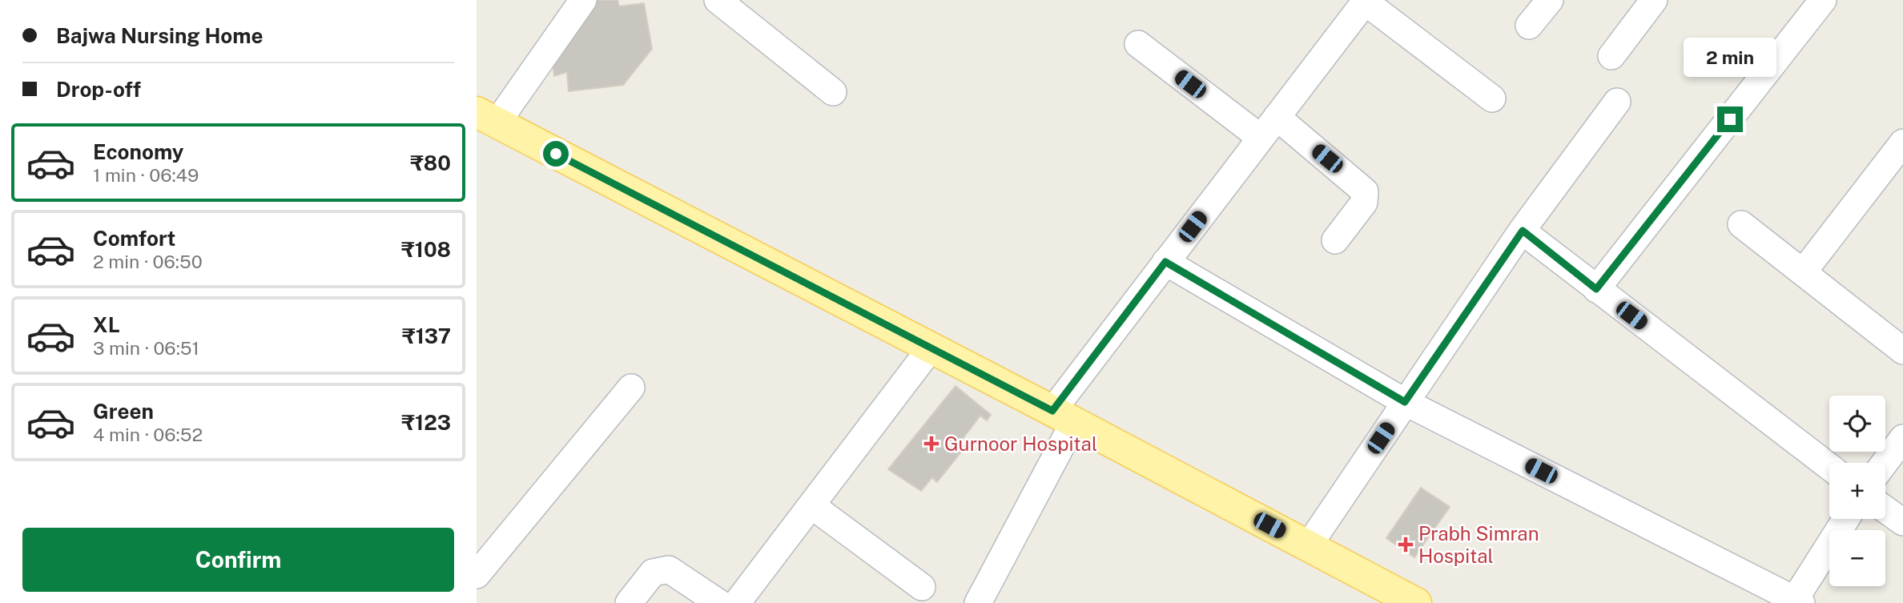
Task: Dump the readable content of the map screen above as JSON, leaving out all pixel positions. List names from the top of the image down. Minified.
{"places":{"health":["Gurnoor Hospital","Prabh Simran Hospital"]},"page":{"banner":["Bajwa Nursing Home","Drop-off"],"bubble":"2 min","list":[{"name":"Economy","note":"1 min · 06:49","value":"₹80"},{"name":"Comfort","note":"2 min · 06:50","value":"₹108"},{"name":"XL","note":"3 min · 06:51","value":"₹137"},{"name":"Green","note":"4 min · 06:52","value":"₹123"}],"map_buttons":["+","−"],"buttons":"Confirm"}}
